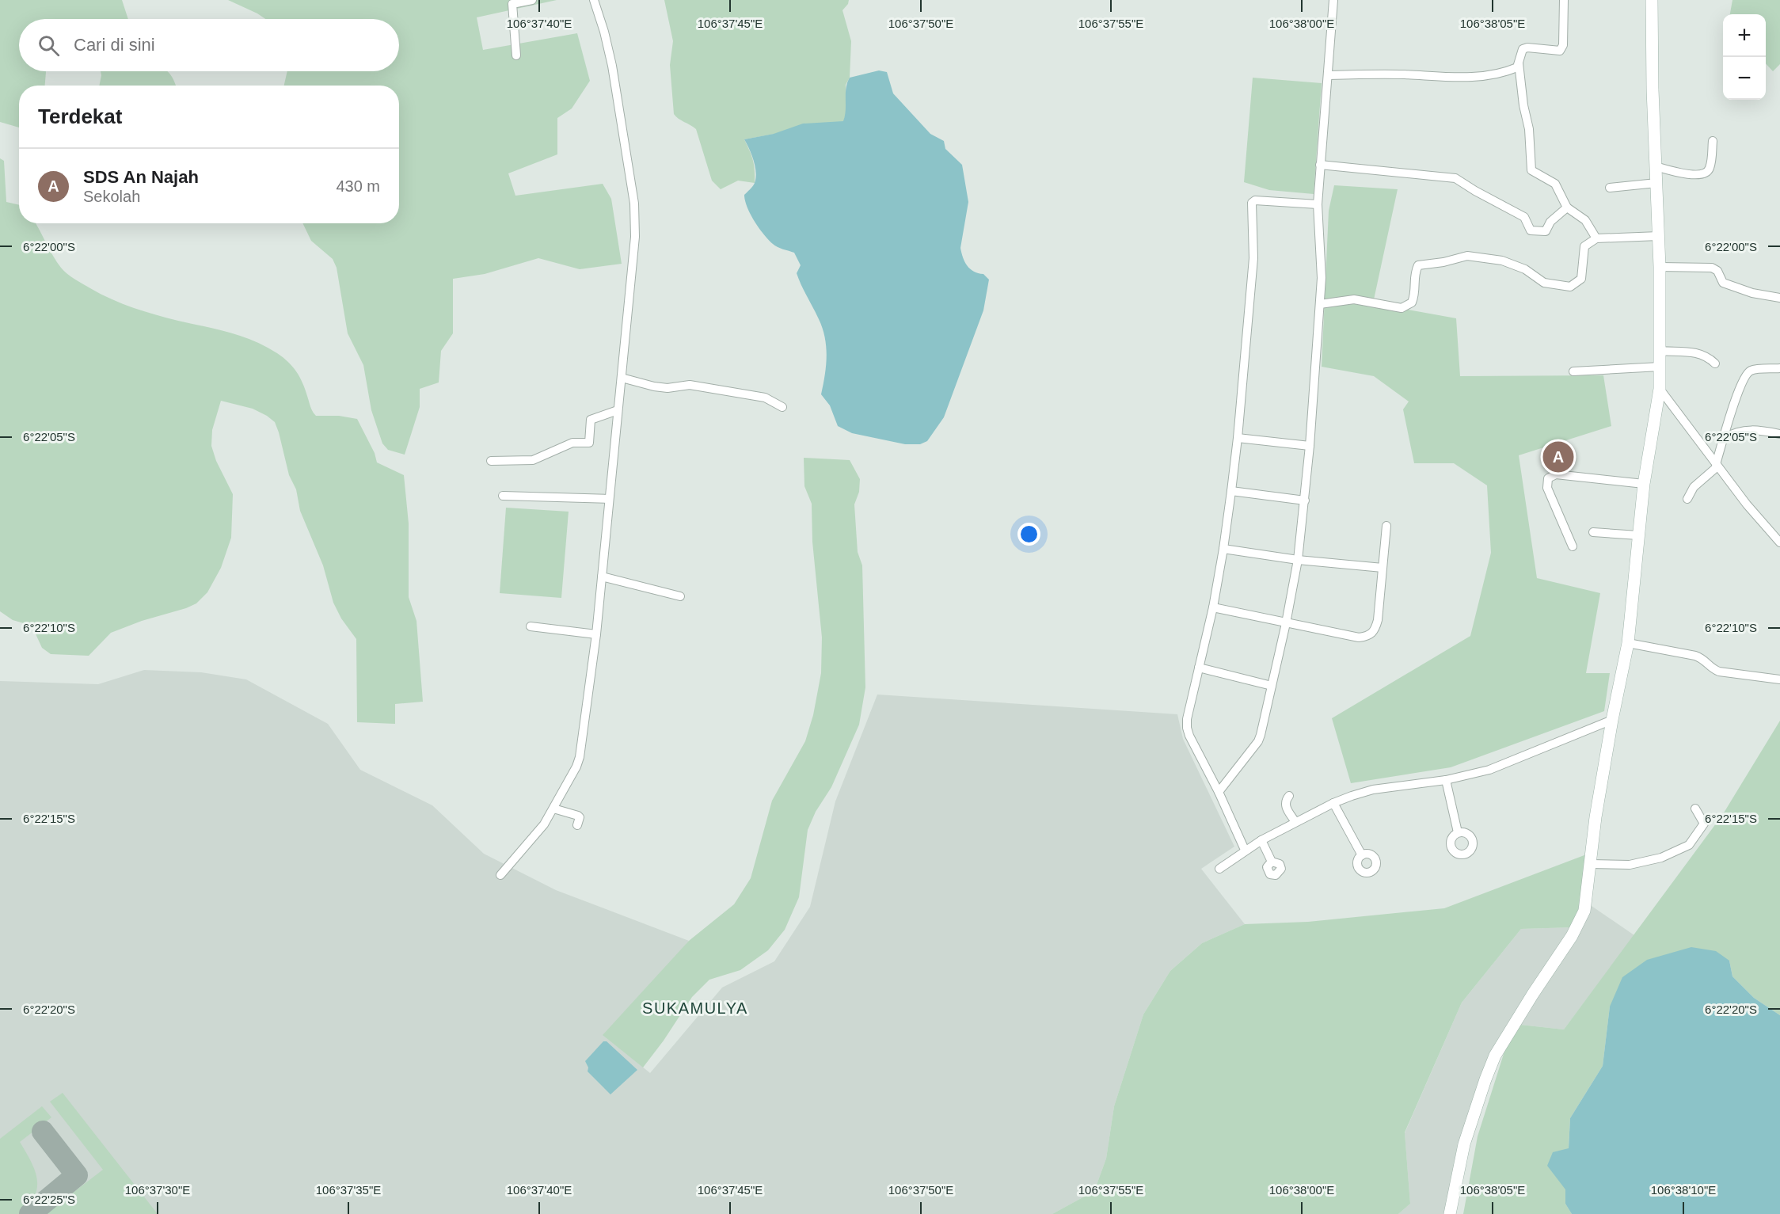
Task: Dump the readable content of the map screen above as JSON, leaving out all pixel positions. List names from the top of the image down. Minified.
{"districts":["SUKAMULYA"],"page":{"map_buttons":["+","−"],"search":"Cari di sini","heading":"Terdekat","list":[{"mark":"A","name":"SDS An Najah","note":"Sekolah","value":"430 m"}],"pins":"A"},"coordinates":["106°37'40\"E","106°37'45\"E","106°37'50\"E","106°37'55\"E","106°38'00\"E","106°38'05\"E","6°22'00\"S","6°22'05\"S","6°22'10\"S","6°22'15\"S","6°22'20\"S","106°37'30\"E","106°37'35\"E","106°38'10\"E","6°22'25\"S"]}
